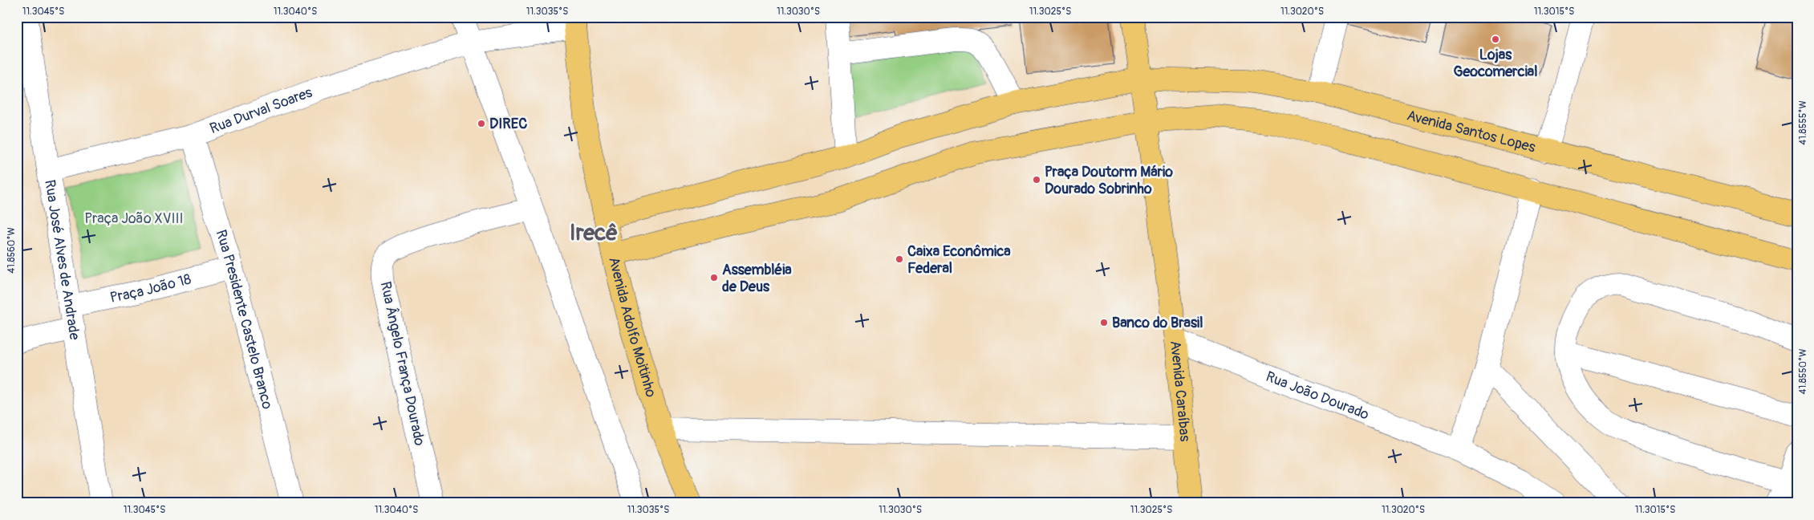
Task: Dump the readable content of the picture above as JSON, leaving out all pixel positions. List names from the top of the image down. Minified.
{"streets":{"main road":["Avenida Santos Lopes","Avenida Adolfo Moitinho","Avenida Caraíbas"],"street":["Rua Durval Soares","Rua José Alves de Andrade","Praça João 18","Rua Presidente Castelo Branco","Rua Ângelo França Dourado","Rua João Dourado"]},"crossings":[["Rua Durval Soares","Rua José Alves de Andrade"],["Rua Durval Soares","Rua Presidente Castelo Branco"],["Rua Durval Soares","Avenida Adolfo Moitinho"],["Avenida Santos Lopes","Avenida Adolfo Moitinho"],["Avenida Santos Lopes","Avenida Caraíbas"],["Rua José Alves de Andrade","Praça João 18"],["Praça João 18","Rua Presidente Castelo Branco"],["Avenida Caraíbas","Rua João Dourado"]],"districts":["Irecê"],"parks":["Praça João XVIII"],"places":["Lojas Geocomercial","DIREC","Praça Doutorm Mário Dourado Sobrinho","Caixa Econômica Federal","Assembléia de Deus","Banco do Brasil"],"coordinates":["11.3045°S","11.3040°S","11.3035°S","11.3030°S","11.3025°S","11.3020°S","11.3015°S","41.8555°W","41.8560°W","41.8550°W"]}
